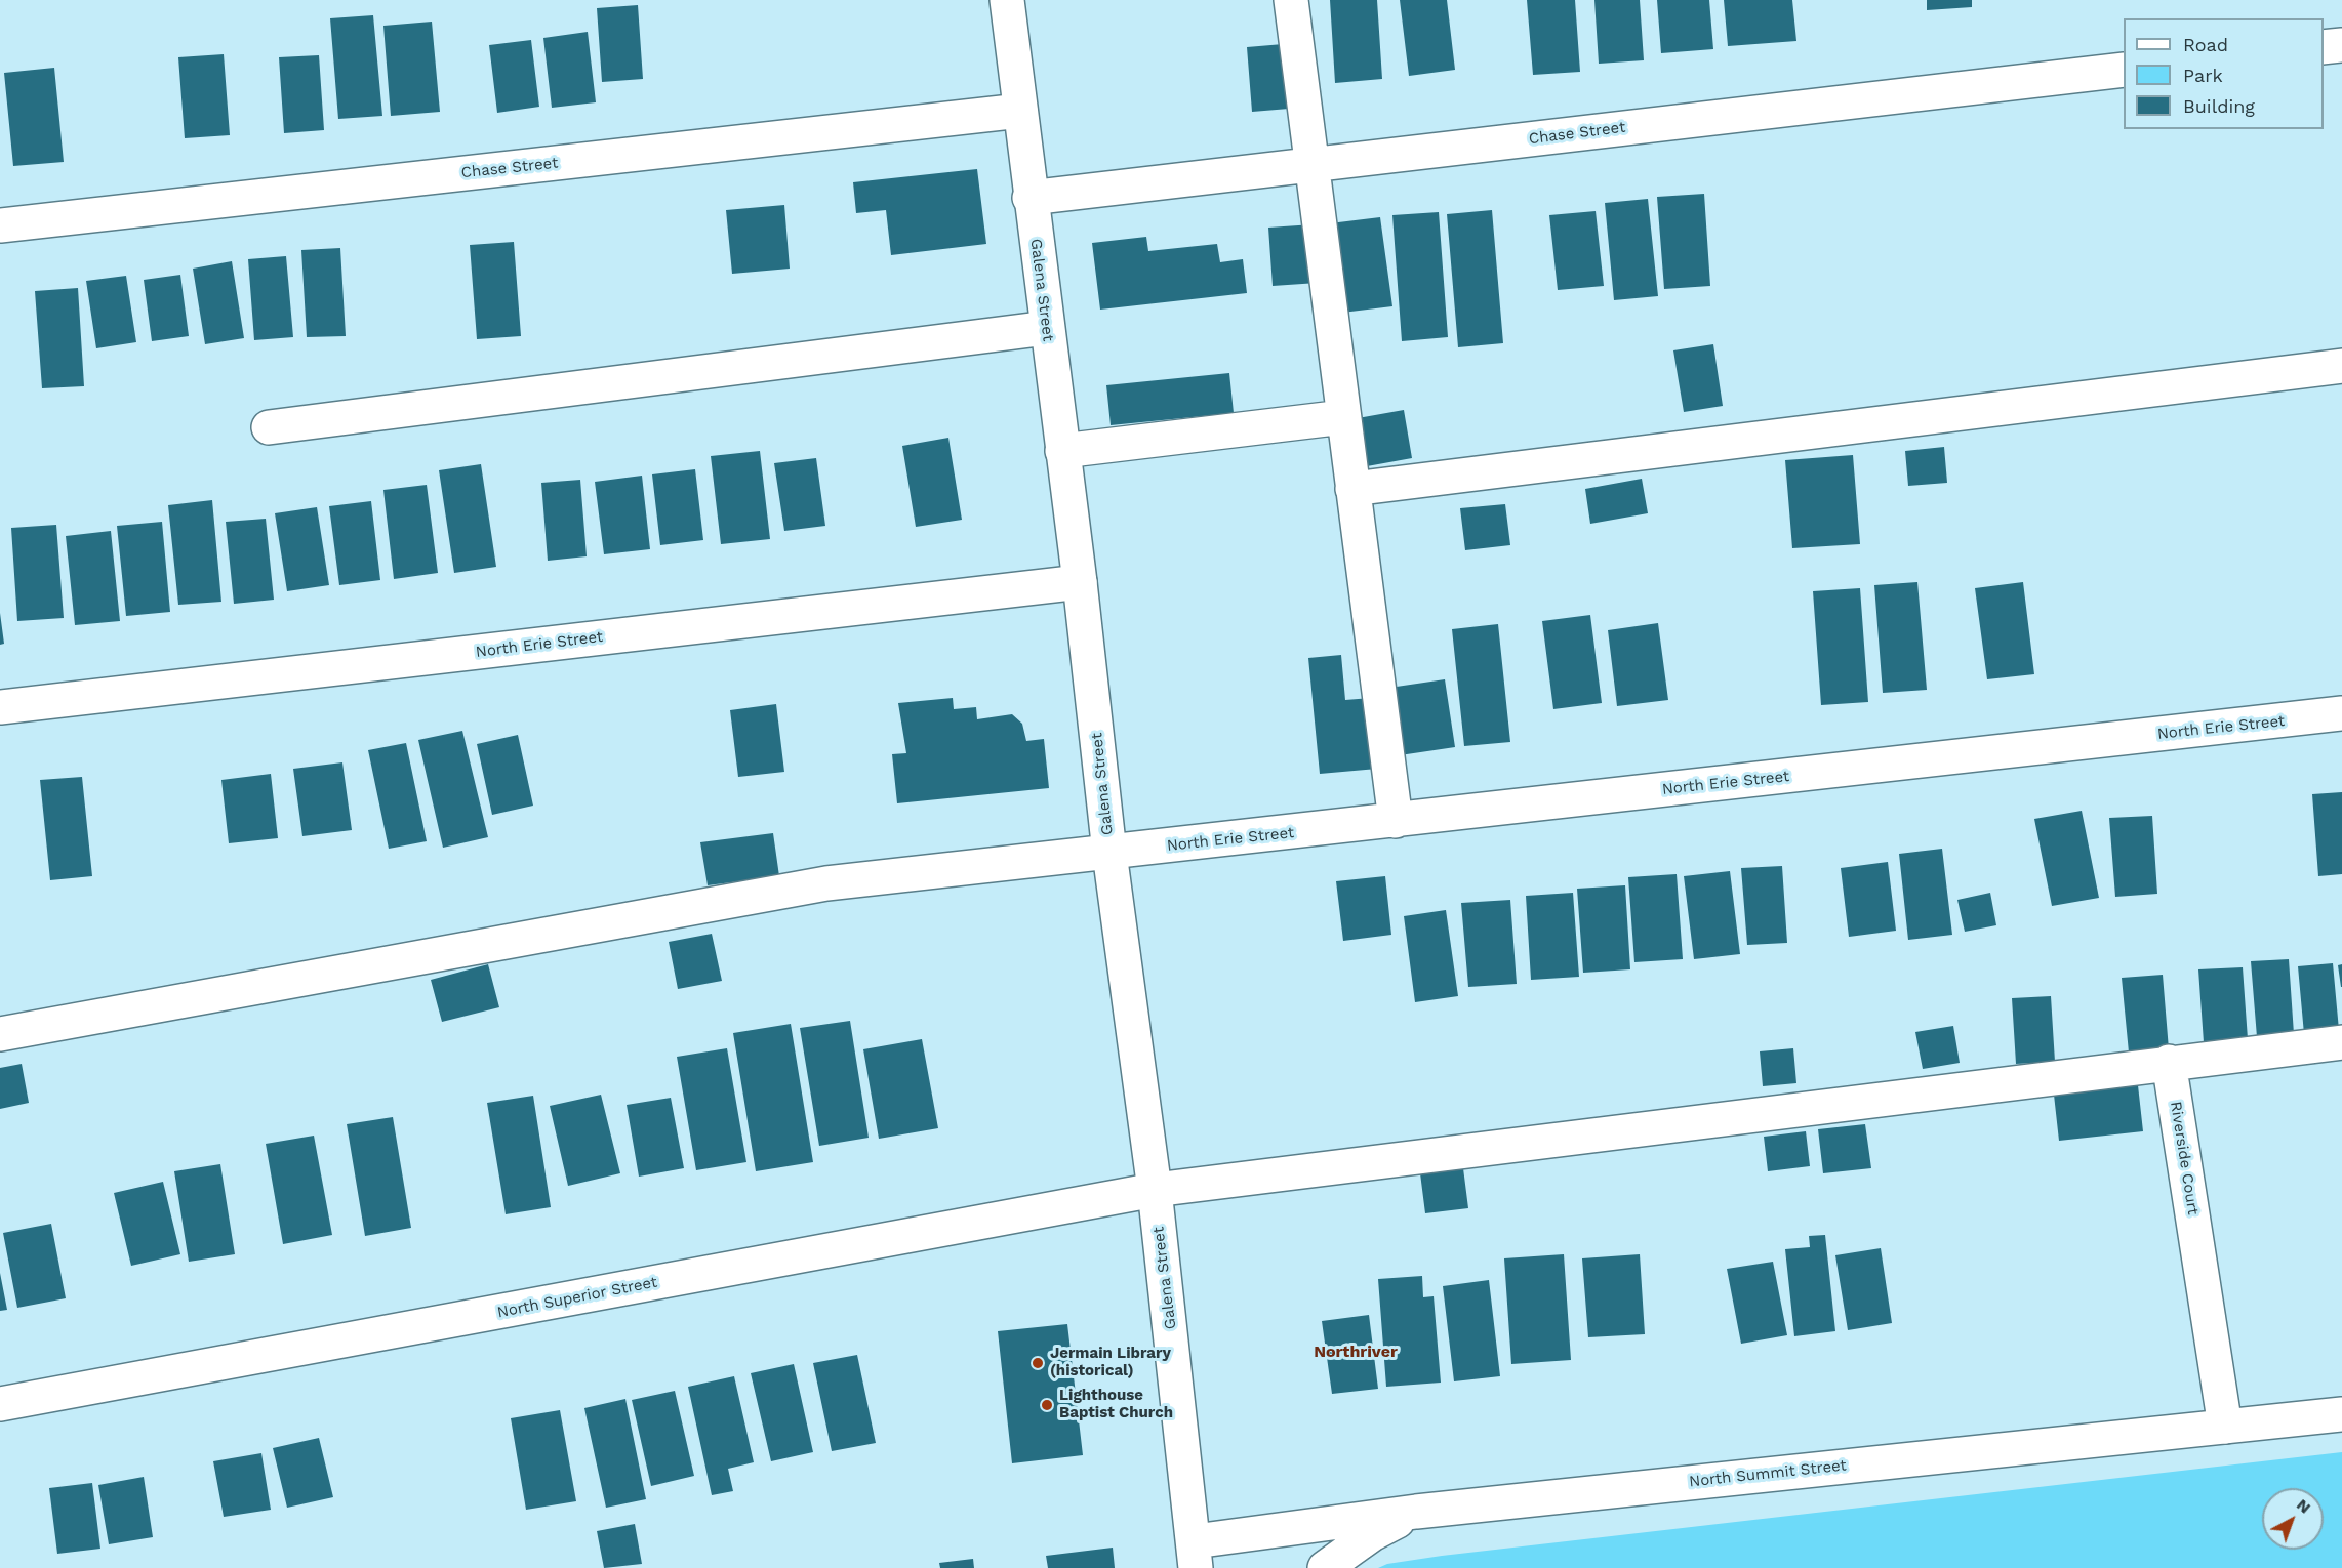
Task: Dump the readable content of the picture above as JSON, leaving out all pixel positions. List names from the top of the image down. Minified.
{"streets":{"street":["Chase Street","Galena Street","North Erie Street","Riverside Court","North Superior Street","North Summit Street"]},"crossings":[["Chase Street","Galena Street"],["Galena Street","North Erie Street"],["Galena Street","North Superior Street"],["Galena Street","North Summit Street"],["Riverside Court","North Superior Street"],["Riverside Court","North Summit Street"]],"districts":["Northriver"],"places":["Jermain Library (historical)","Lighthouse Baptist Church"],"legend":["Road","Park","Building"],"north":"top right"}
